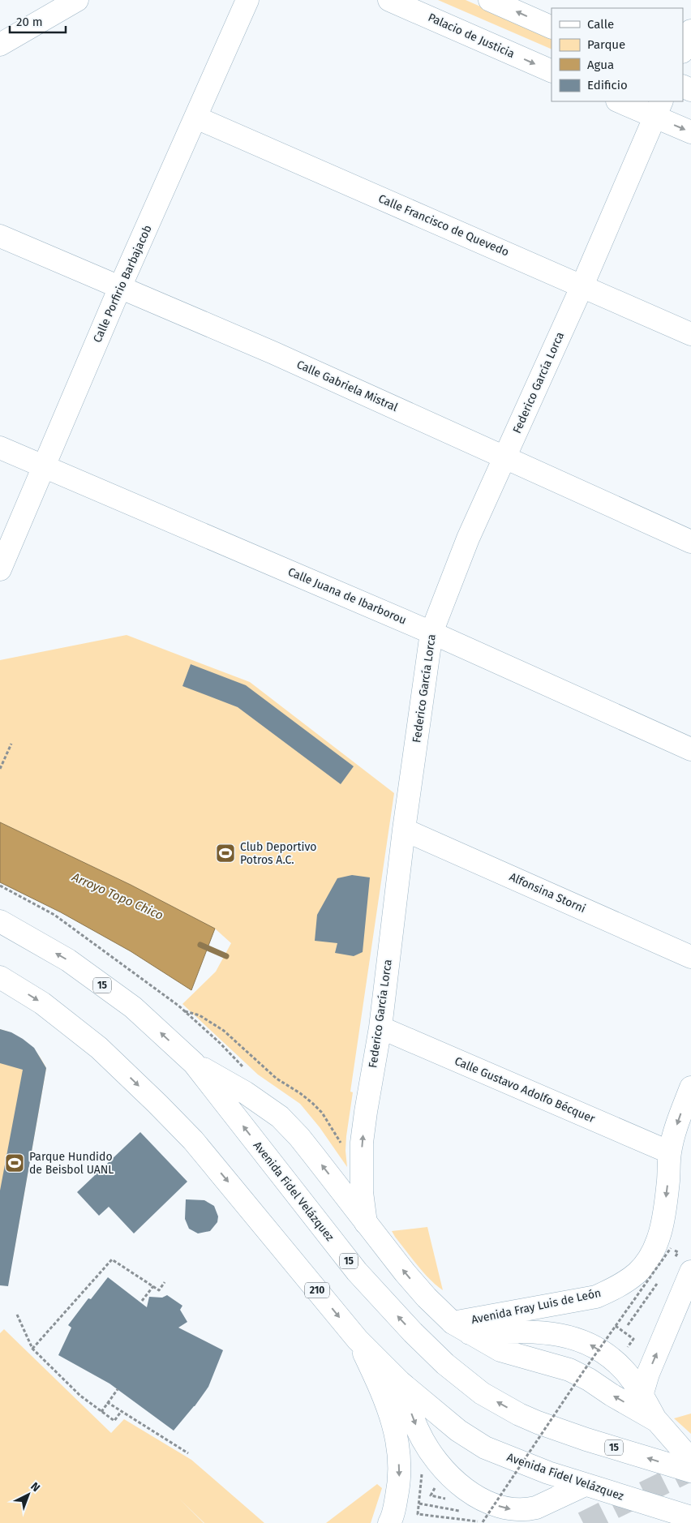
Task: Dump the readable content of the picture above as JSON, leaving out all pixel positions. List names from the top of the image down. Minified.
{"streets":{"main road":["Palacio de Justicia","Calle Francisco de Quevedo","Calle Porfirio Barbajacob","Federico García Lorca","Calle Gabriela Mistral","Calle Juana de Ibarborou","Alfonsina Storni","15","Calle Gustavo Adolfo Bécquer","Avenida Fidel Velázquez","210","Avenida Fray Luis de León"]},"crossings":[["Calle Francisco de Quevedo","Calle Porfirio Barbajacob"],["Calle Francisco de Quevedo","Federico García Lorca"],["Calle Porfirio Barbajacob","Calle Gabriela Mistral"],["Calle Porfirio Barbajacob","Calle Juana de Ibarborou"],["Federico García Lorca","Calle Gabriela Mistral"],["Federico García Lorca","Calle Juana de Ibarborou"],["Federico García Lorca","Alfonsina Storni"],["Federico García Lorca","Calle Gustavo Adolfo Bécquer"],["Calle Gustavo Adolfo Bécquer","Avenida Fray Luis de León"]],"water":["Arroyo Topo Chico"],"places":{"sports":["Club Deportivo Potros A.C.","Parque Hundido de Beisbol UANL"]},"legend":["Calle","Parque","Agua","Edificio"],"scale_bar":"20 m","north":"top right"}
